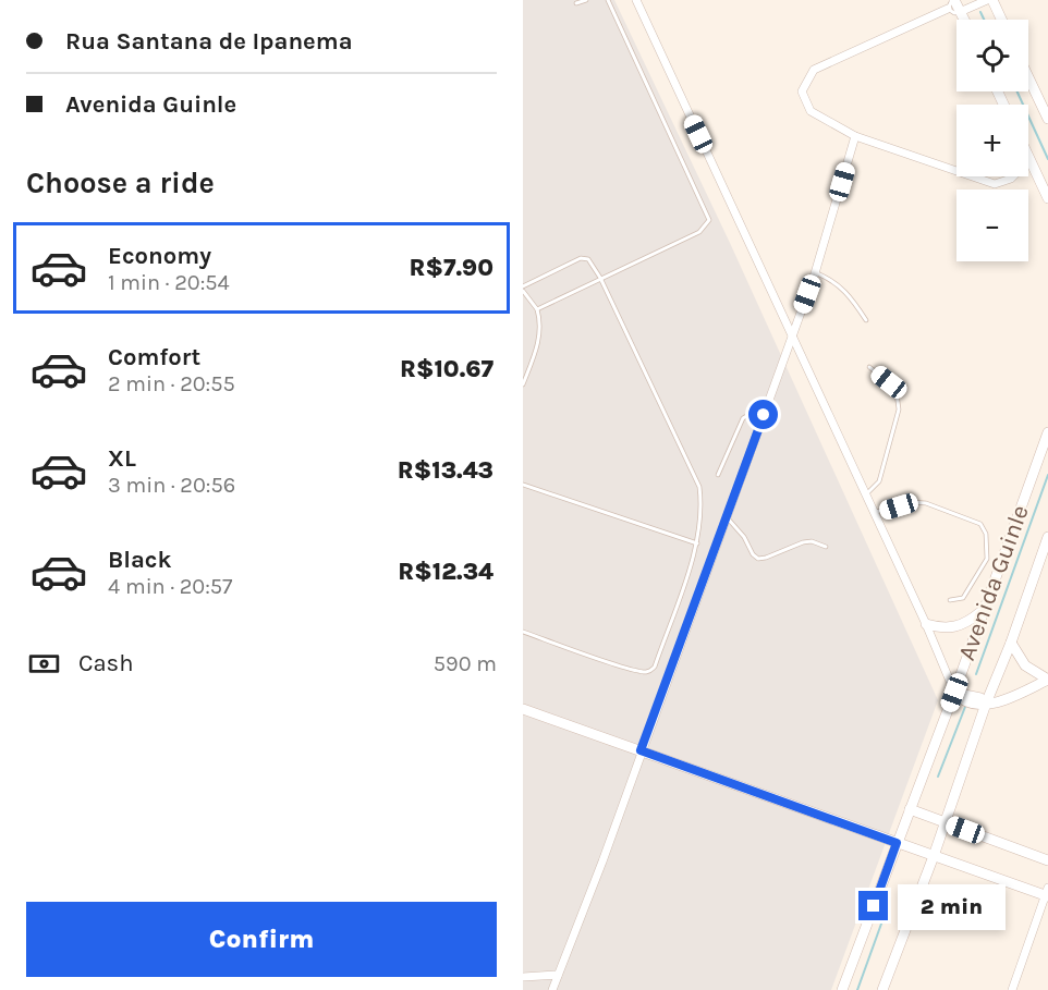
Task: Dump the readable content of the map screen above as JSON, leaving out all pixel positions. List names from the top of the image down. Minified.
{"streets":{"street":["Avenida Guinle"]},"page":{"banner":["Rua Santana de Ipanema","Avenida Guinle"],"map_buttons":["+","−"],"heading":"Choose a ride","list":[{"name":"Economy","note":"1 min · 20:54","value":"R$7.90"},{"name":"Comfort","note":"2 min · 20:55","value":"R$10.67"},{"name":"XL","note":"3 min · 20:56","value":"R$13.43"},{"name":"Black","note":"4 min · 20:57","value":"R$12.34"}],"pay":["Cash","590 m"],"bubble":"2 min","buttons":"Confirm"}}
